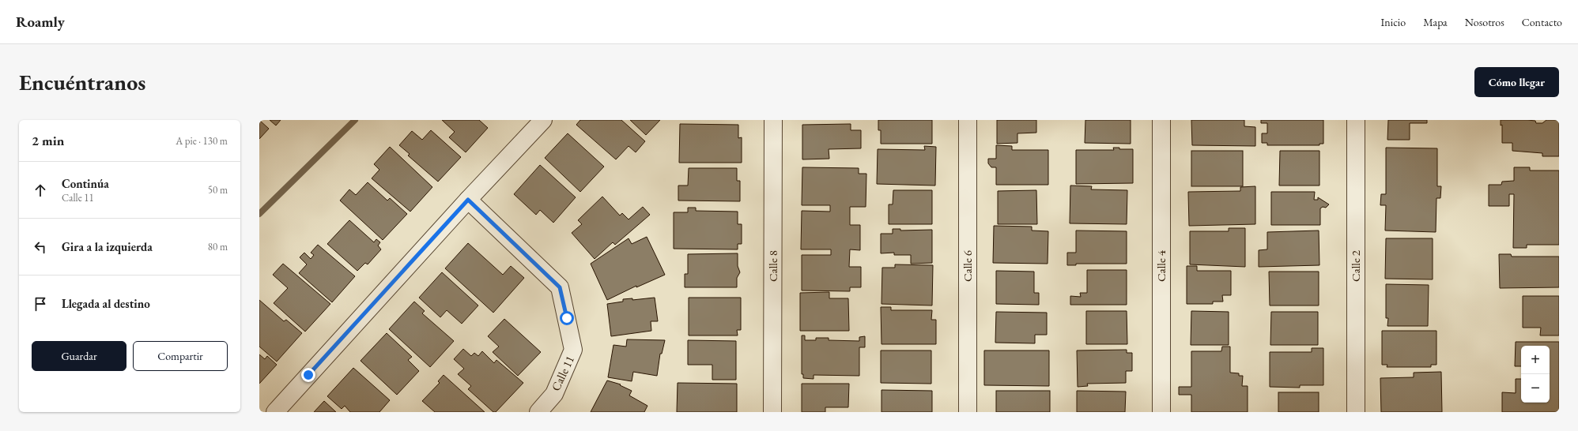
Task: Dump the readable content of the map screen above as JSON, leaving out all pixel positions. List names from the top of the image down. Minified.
{"streets":{"street":["Calle 8","Calle 6","Calle 4","Calle 2","Calle 11"]},"page":{"header":"Roamly","nav":["Inicio","Mapa","Nosotros","Contacto"],"buttons":["Cómo llegar",["Guardar","Compartir"]],"title":"Encuéntranos","heading":["2 min","A pie · 130 m"],"list":[["Continúa","Calle 11","50 m"],["Gira a la izquierda","80 m"],"Llegada al destino"],"map_buttons":["+","−"]}}
